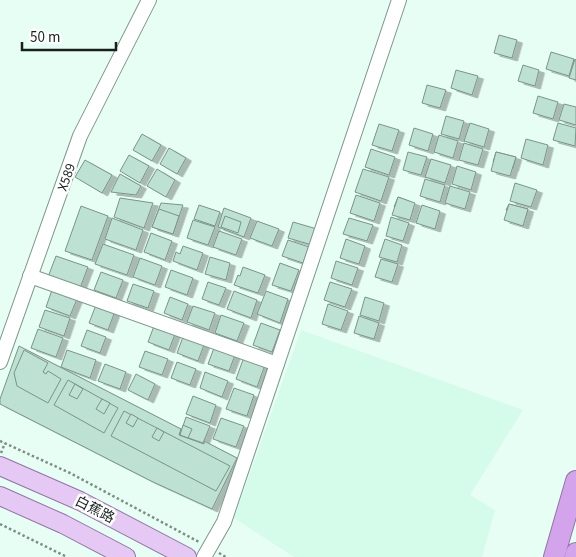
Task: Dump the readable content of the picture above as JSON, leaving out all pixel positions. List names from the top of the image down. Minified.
{"streets":{"main road":["白蕉路"],"street":["X589"]},"scale_bar":"50 m"}
